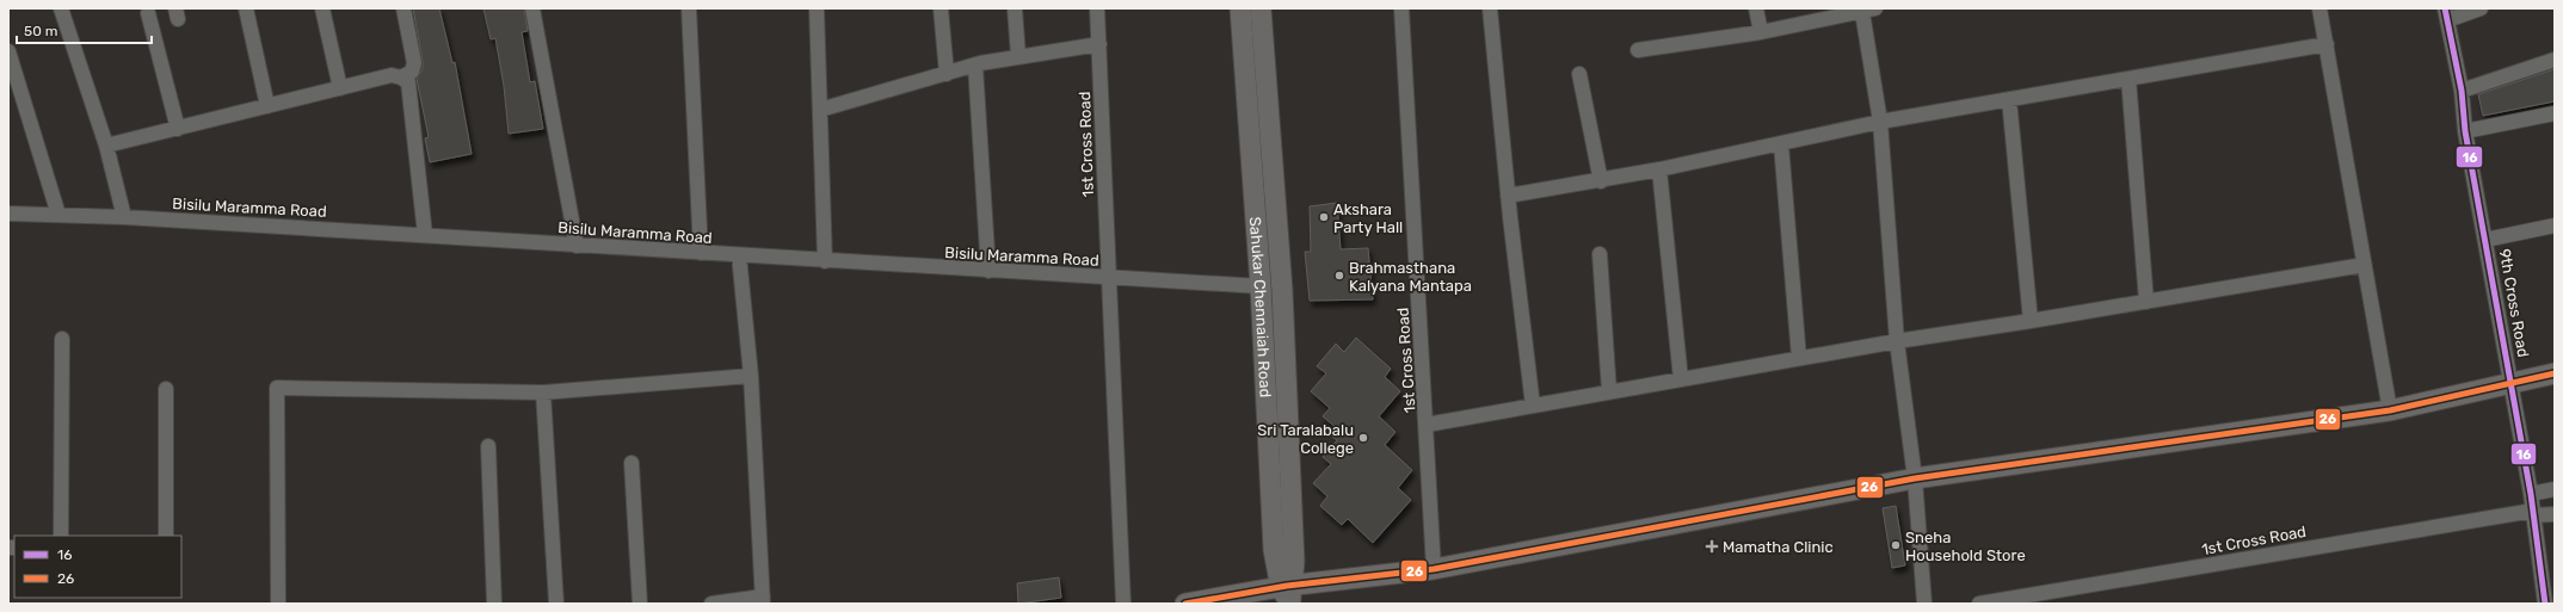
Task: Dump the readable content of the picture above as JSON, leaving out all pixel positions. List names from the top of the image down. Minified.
{"streets":{"street":["1st Cross Road","Bisilu Maramma Road","9th Cross Road","Sahukar Chennaiah Road"]},"crossings":[["1st Cross Road","Bisilu Maramma Road"],["1st Cross Road","9th Cross Road"],["Bisilu Maramma Road","Sahukar Chennaiah Road"]],"places":{"other":["Akshara Party Hall","Brahmasthana Kalyana Mantapa","Sri Taralabalu College","Sneha Household Store"],"health":["Mamatha Clinic"]},"lines":["transit line 16","transit line 26"],"legend":["16","26"],"scale_bar":"50 m"}
